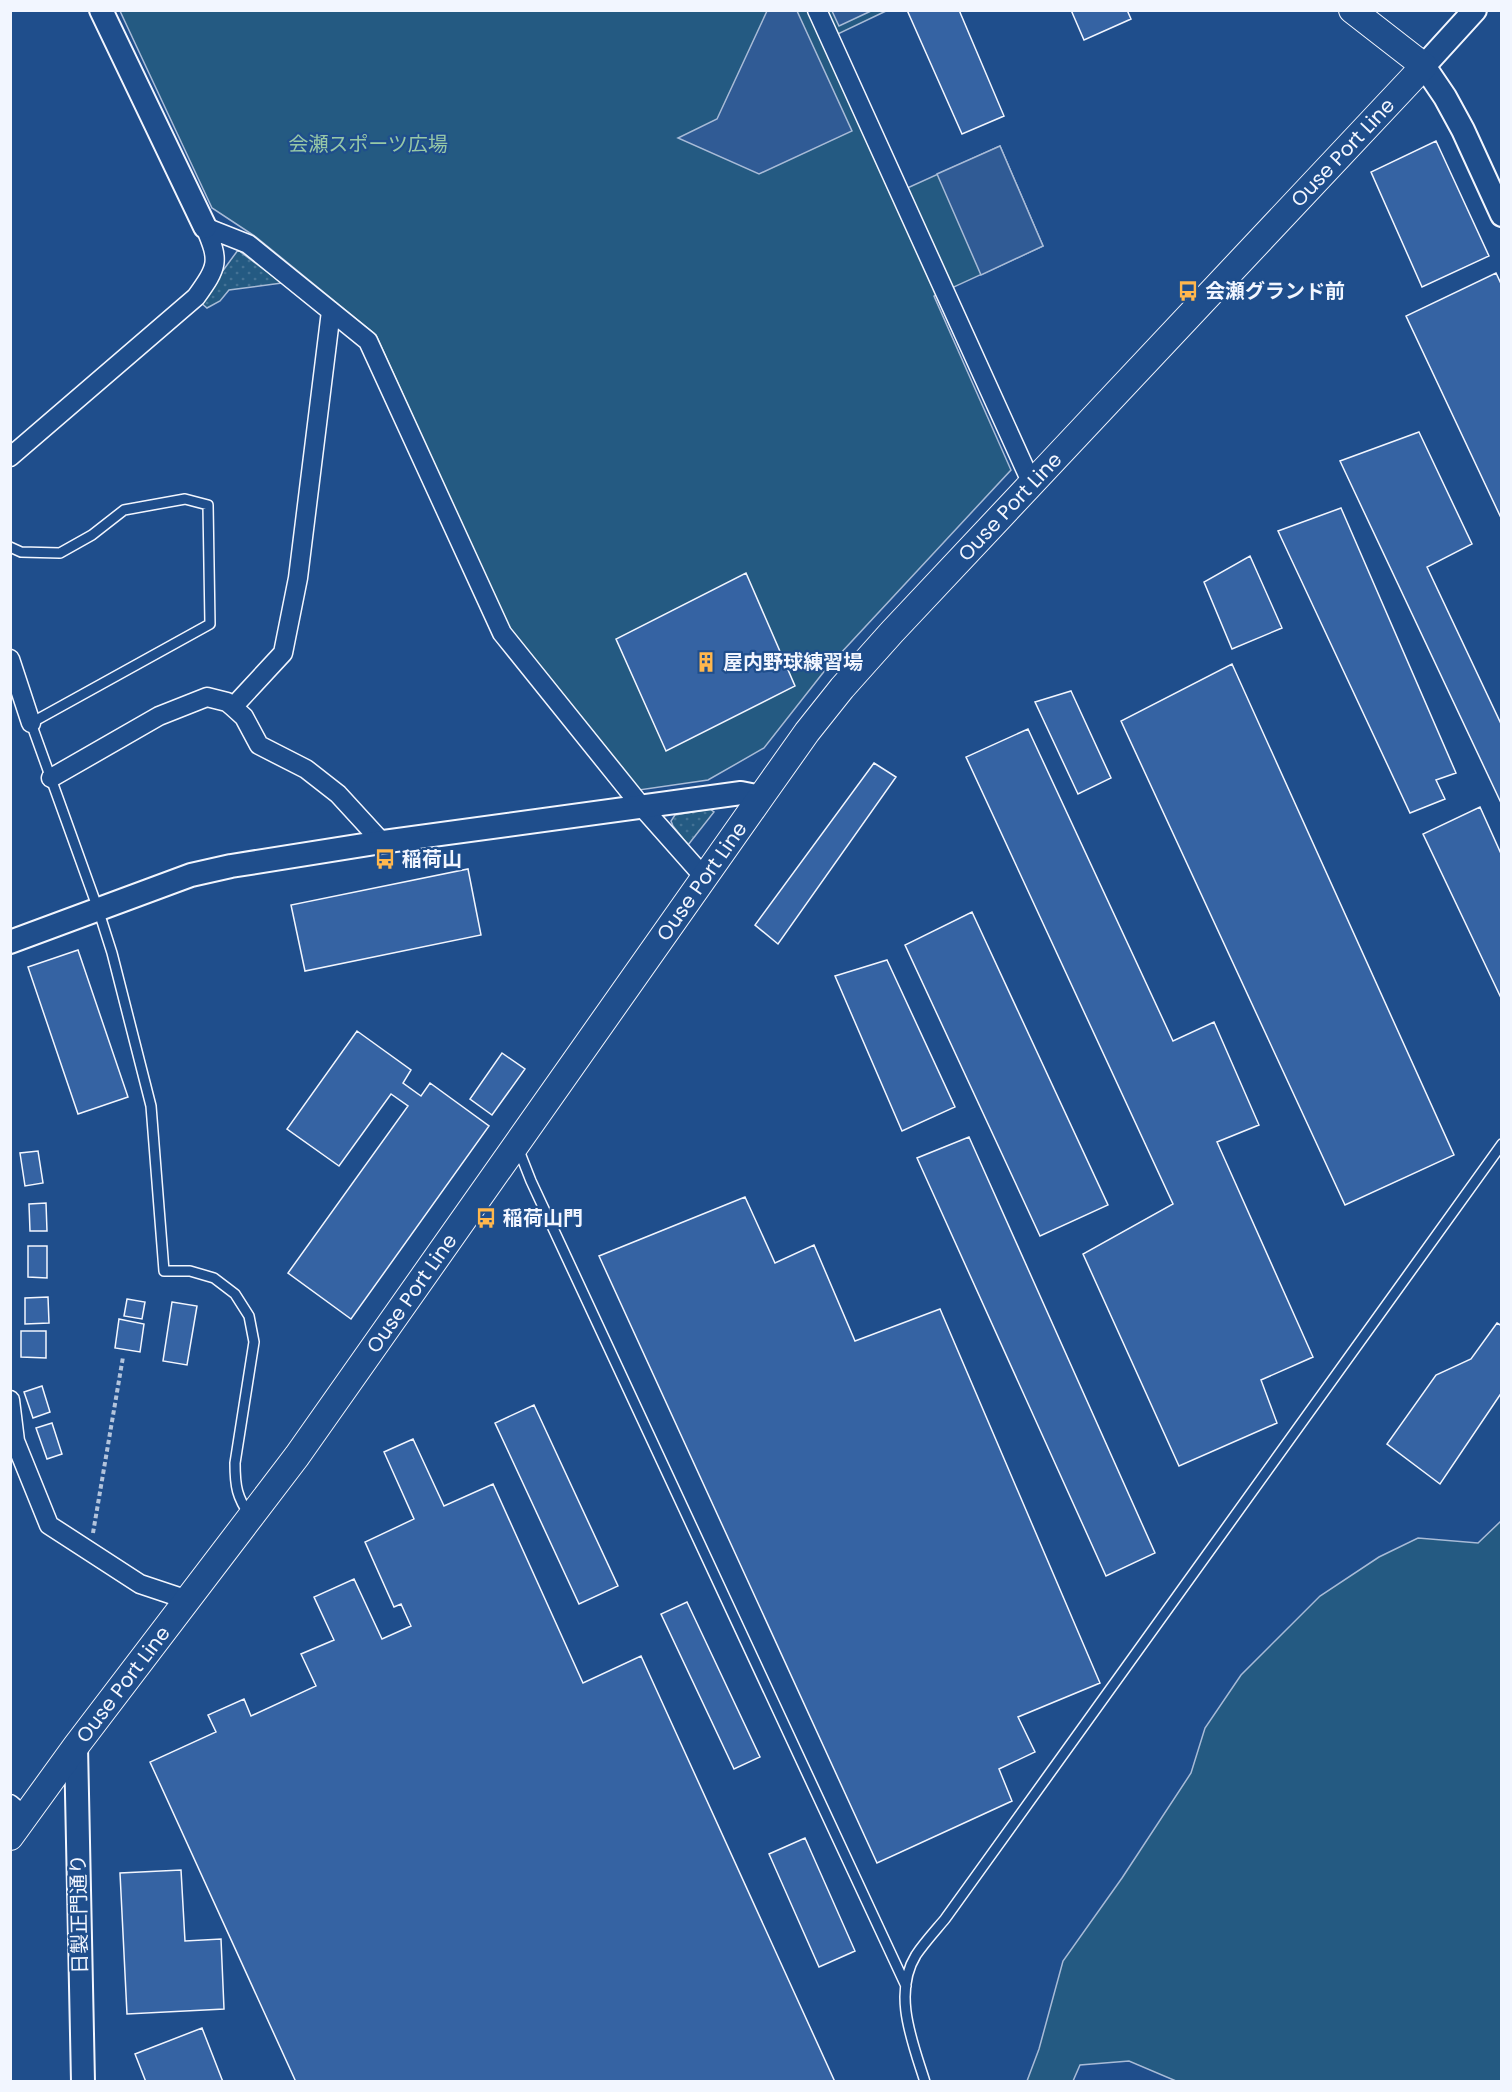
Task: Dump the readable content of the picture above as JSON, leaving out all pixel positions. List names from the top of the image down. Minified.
{"streets":{"main road":["Ouse Port Line"],"street":["日製正門通り"]},"crossings":[["Ouse Port Line","日製正門通り"]],"parks":["会瀬スポーツ広場"],"places":{"bus stop":["会瀬グランド前","稲荷山","稲荷山門"],"building":["屋内野球練習場"]}}
